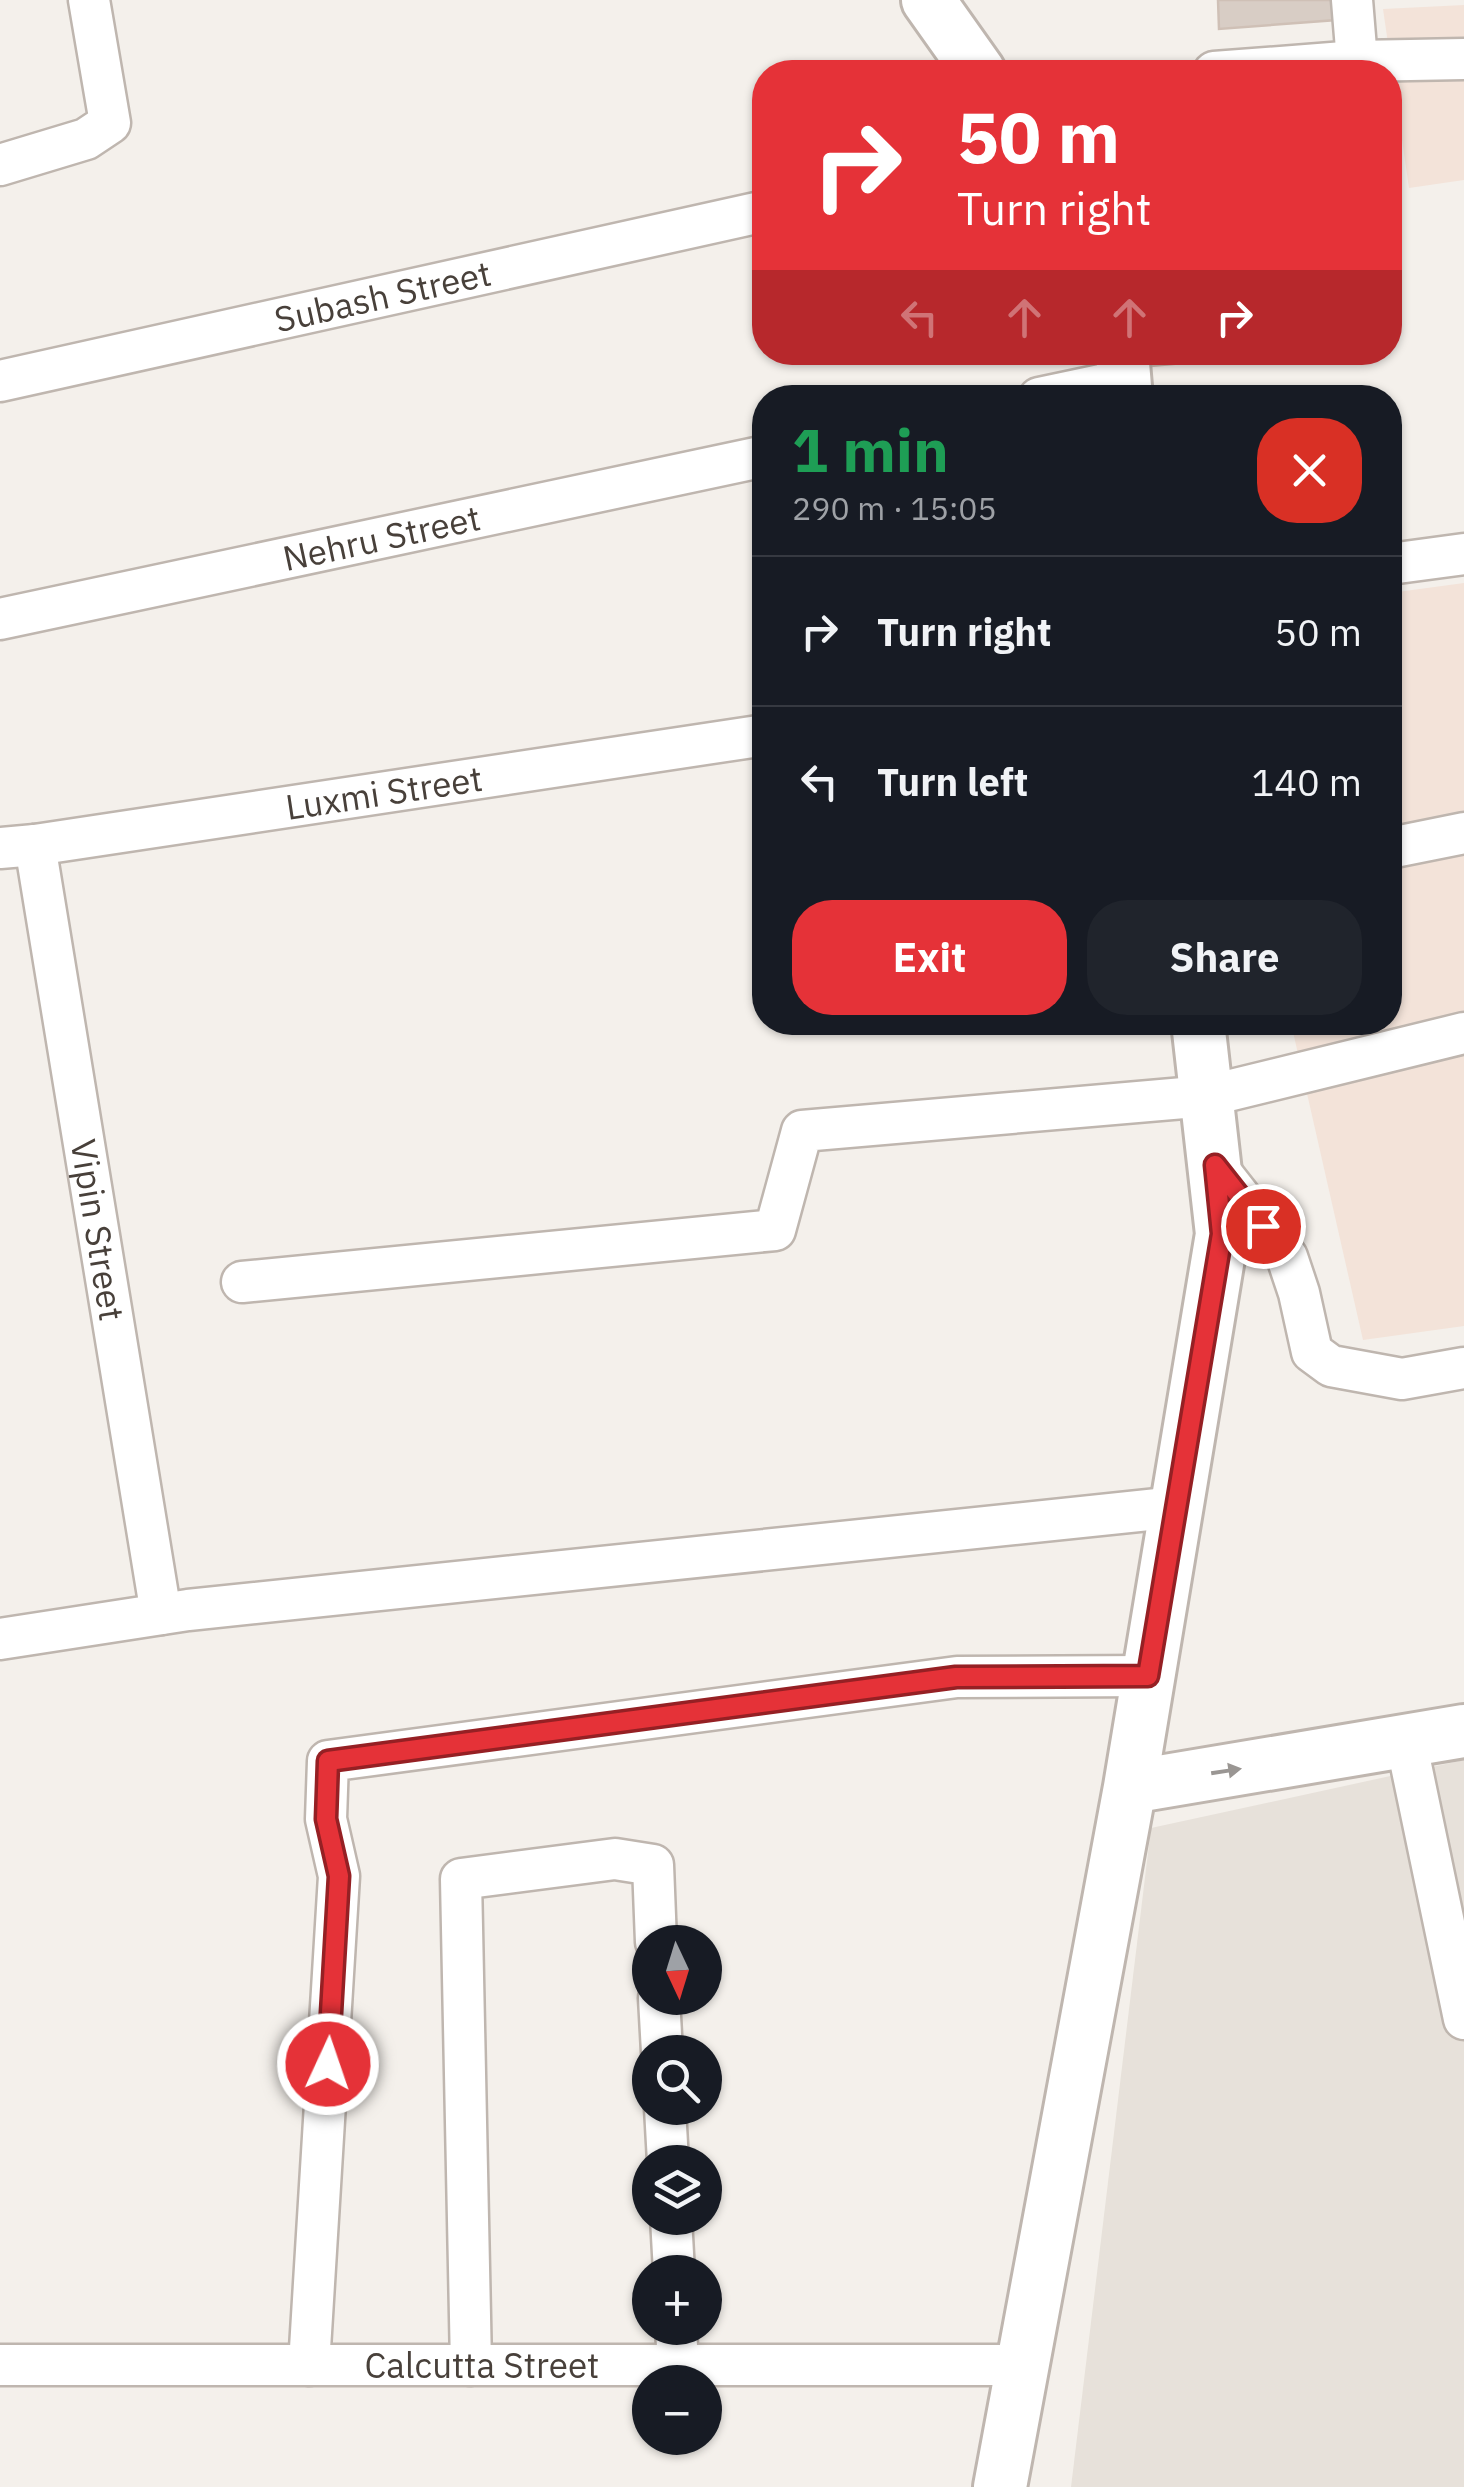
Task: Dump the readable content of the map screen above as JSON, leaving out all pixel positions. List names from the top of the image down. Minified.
{"streets":{"street":["Subash Street","Nehru Street","Luxmi Street","Vipin Street","Calcutta Street"]},"crossings":[["Luxmi Street","Vipin Street"]],"north":"bottom","page":{"turn":["50 m","Turn right"],"heading":["1 min","290 m · 15:05"],"list":[{"name":"Turn right","value":"50 m"},{"name":"Turn left","value":"140 m"}],"buttons":["Exit","Share"],"map_buttons":["+","−"]}}
